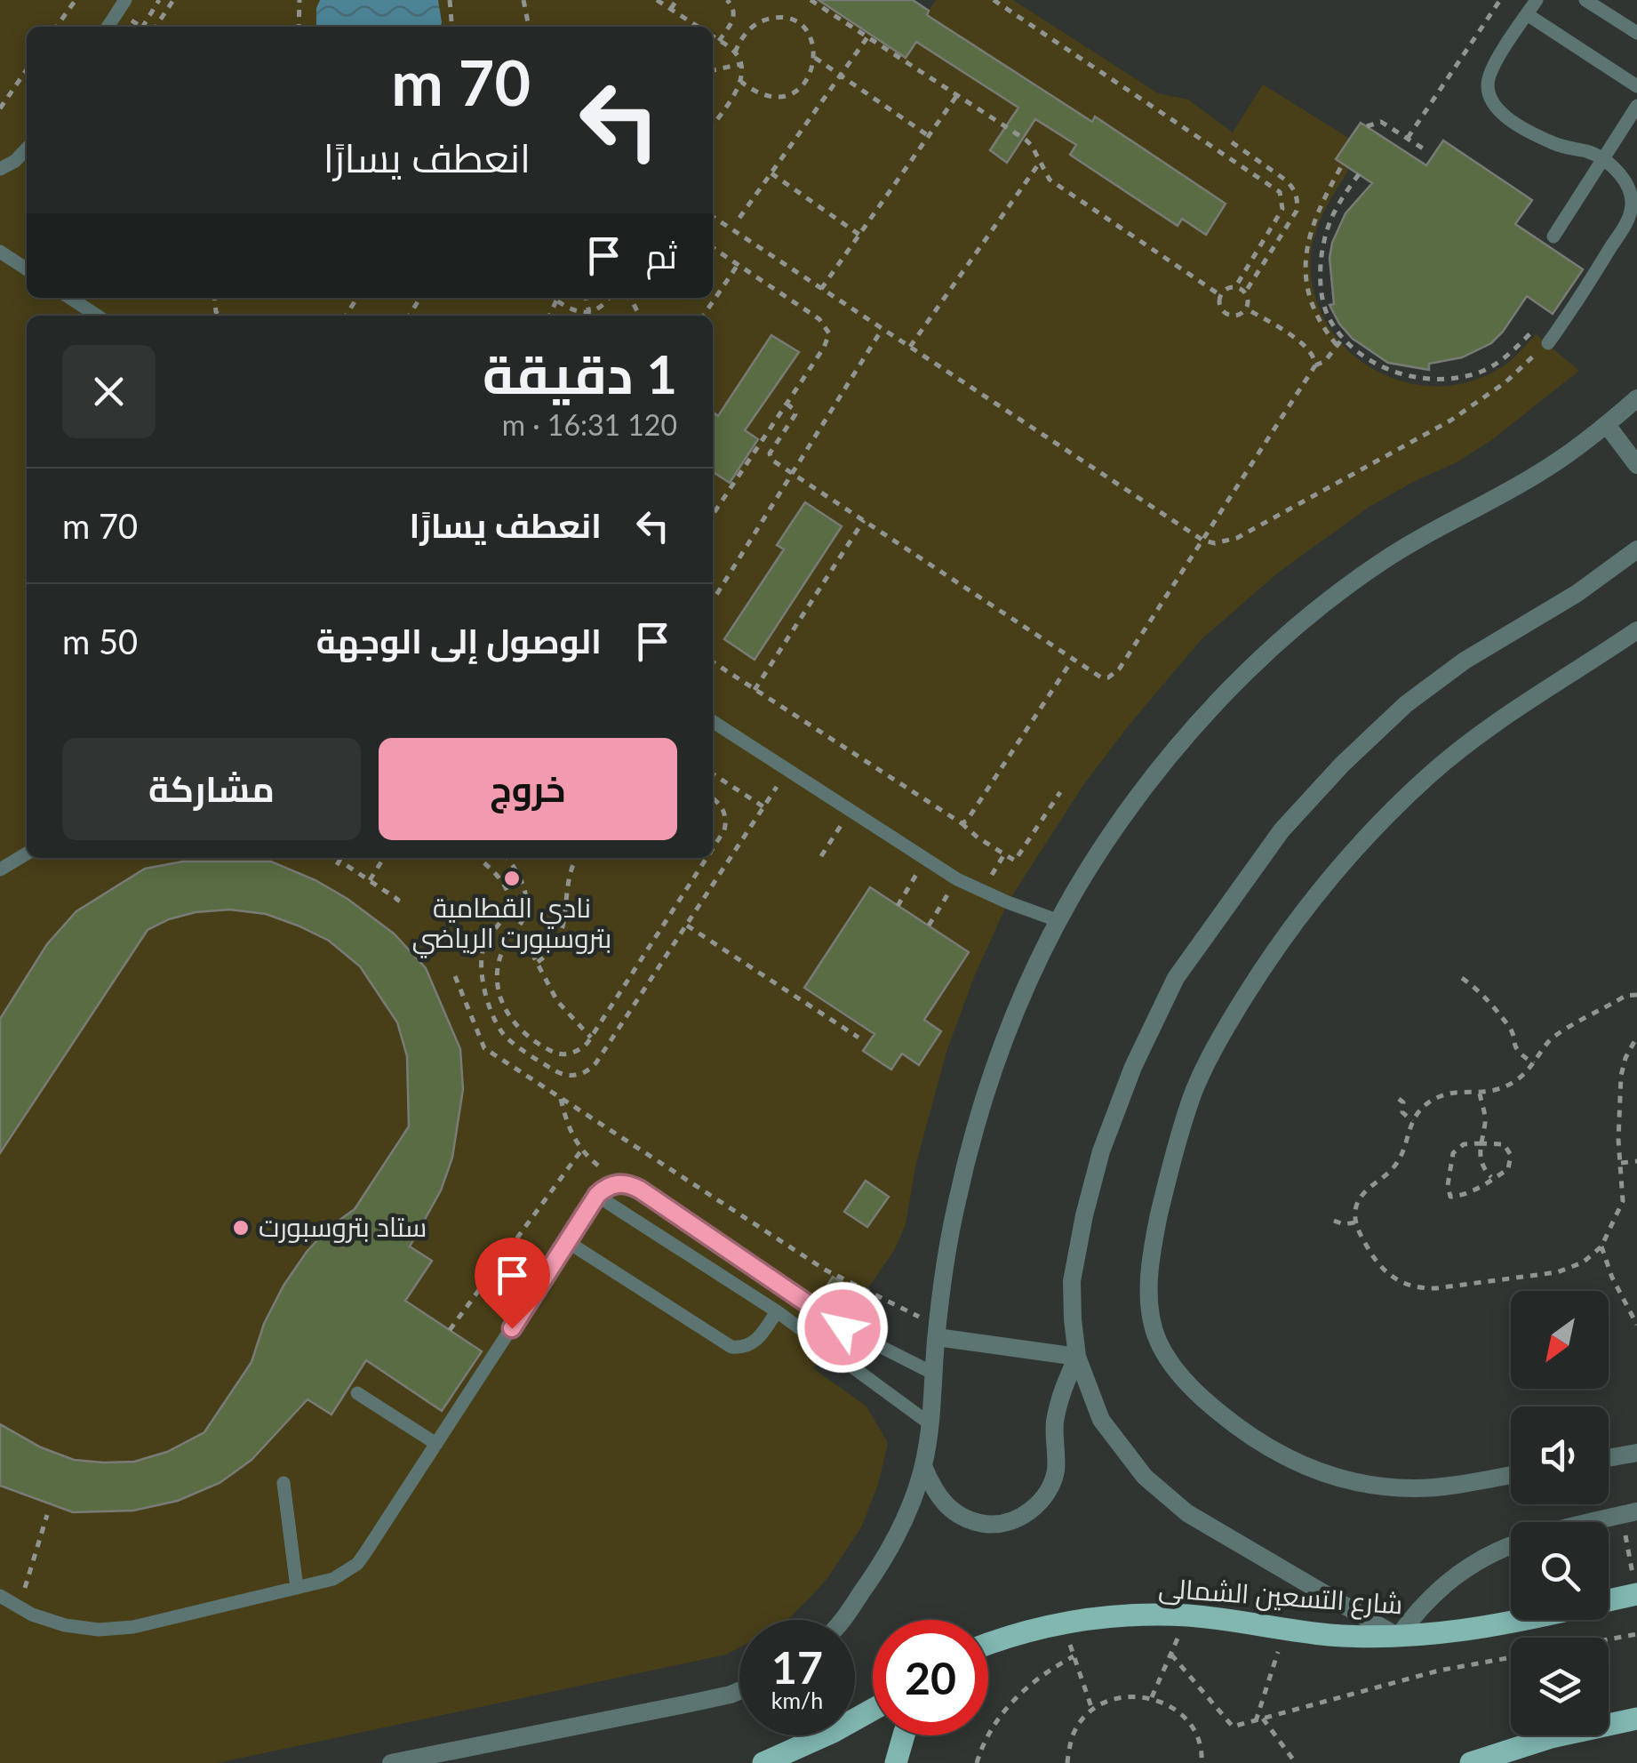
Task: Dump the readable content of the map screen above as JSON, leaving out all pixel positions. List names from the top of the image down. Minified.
{"streets":{"main road":["شارع التسعين الشمالى"]},"places":["نادي القطامية بتروسبورت الرياضي","ستاد بتروسبورت"],"north":"bottom left","page":{"turn":["70 m","انعطف يسارًا"],"then":"ثم","heading":["1 دقيقة","120 m · 16:31"],"list":[{"name":"انعطف يسارًا","value":"70 m"},{"name":"الوصول إلى الوجهة","value":"50 m"}],"buttons":["خروج","مشاركة"],"speed":"17 km/h","limit":"20"}}
